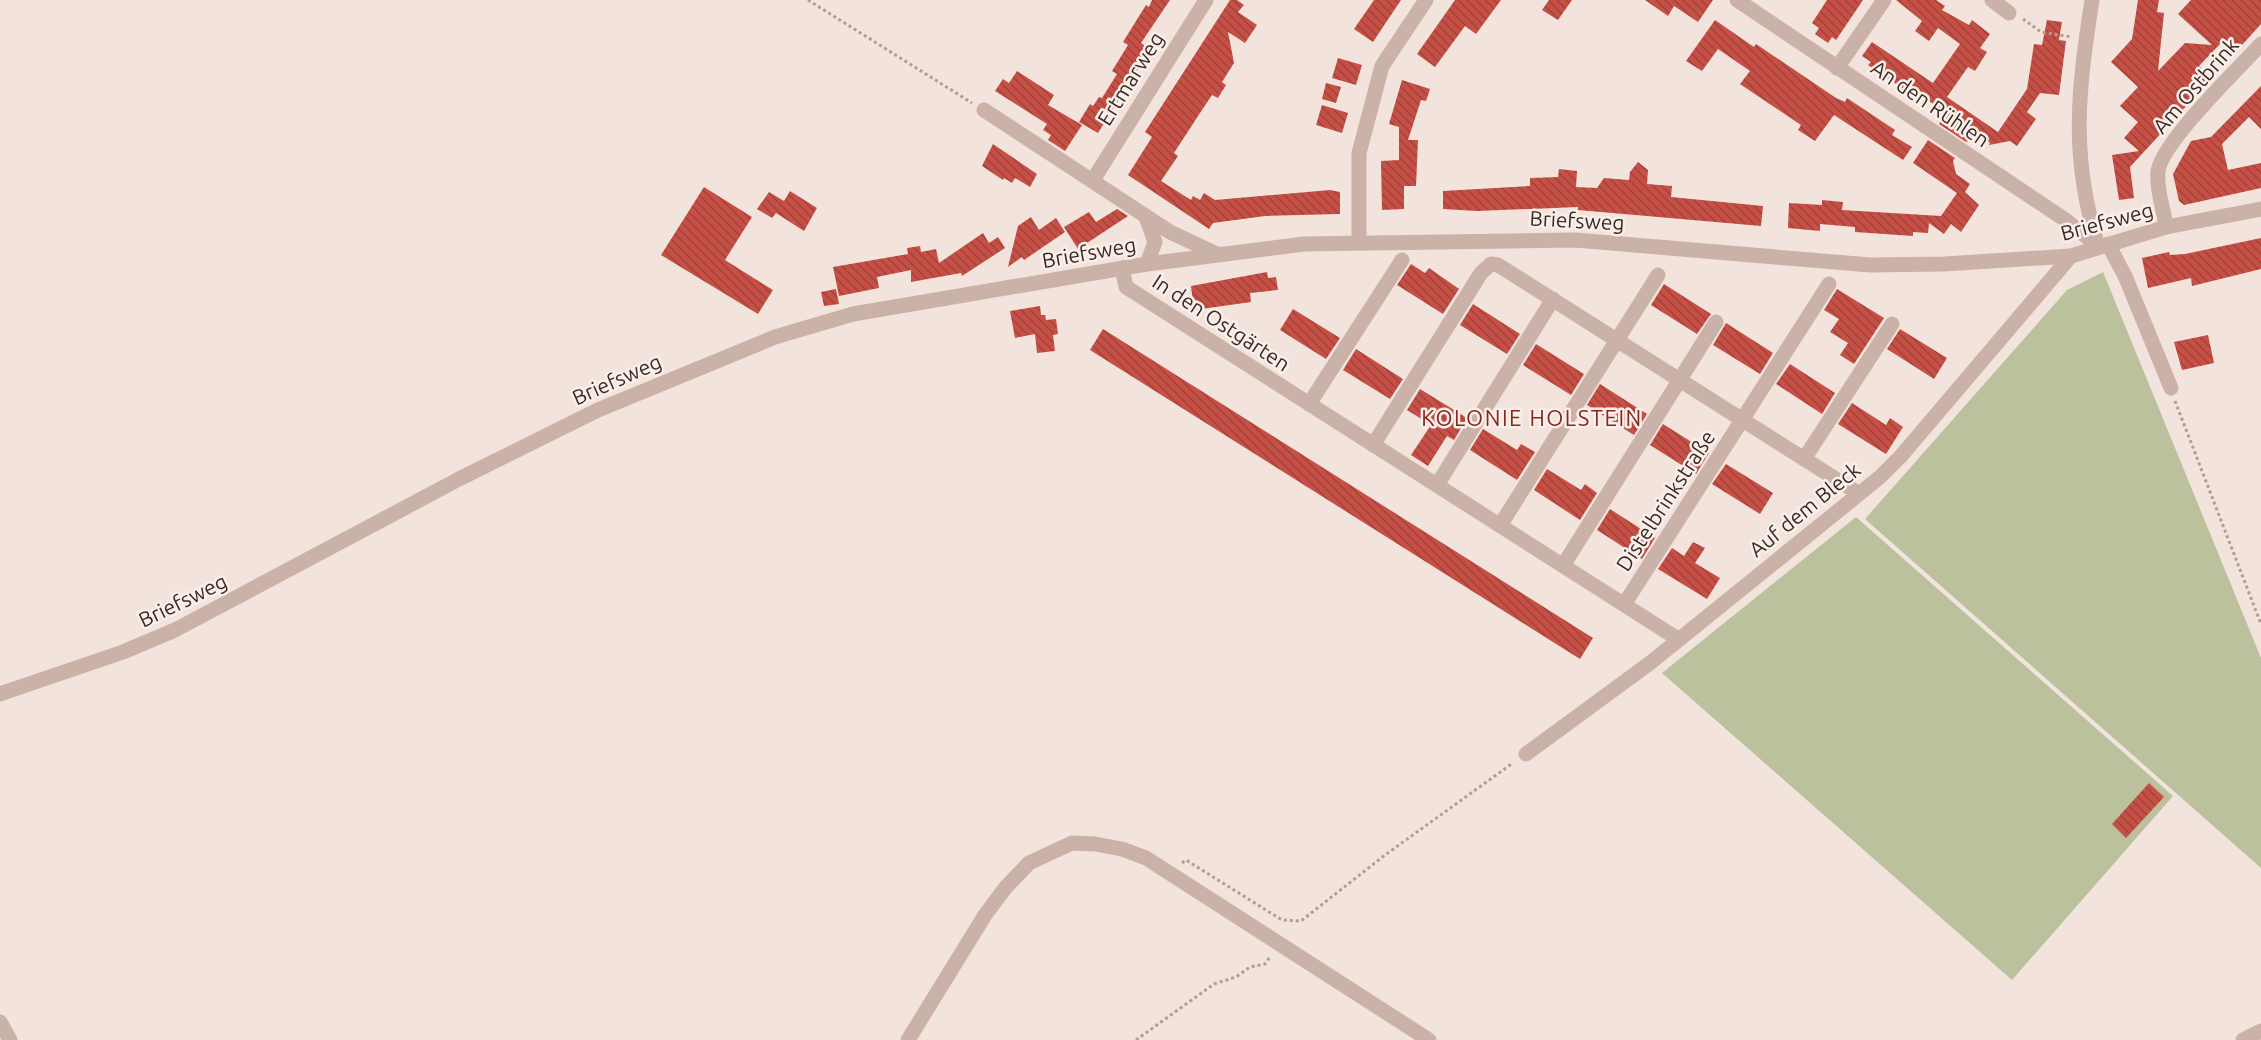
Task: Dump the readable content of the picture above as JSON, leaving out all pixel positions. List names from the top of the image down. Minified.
{"streets":{"street":["Ertmarweg","Am Ostbrink","An den Rühlen","Briefsweg","In den Ostgärten","Distelbrinkstraße","Auf dem Bleck"]},"crossings":[["Am Ostbrink","Briefsweg"],["An den Rühlen","Briefsweg"],["Briefsweg","In den Ostgärten"],["Briefsweg","Auf dem Bleck"],["In den Ostgärten","Distelbrinkstraße"],["In den Ostgärten","Auf dem Bleck"],["Distelbrinkstraße","Auf dem Bleck"]],"districts":["KOLONIE HOLSTEIN"]}
